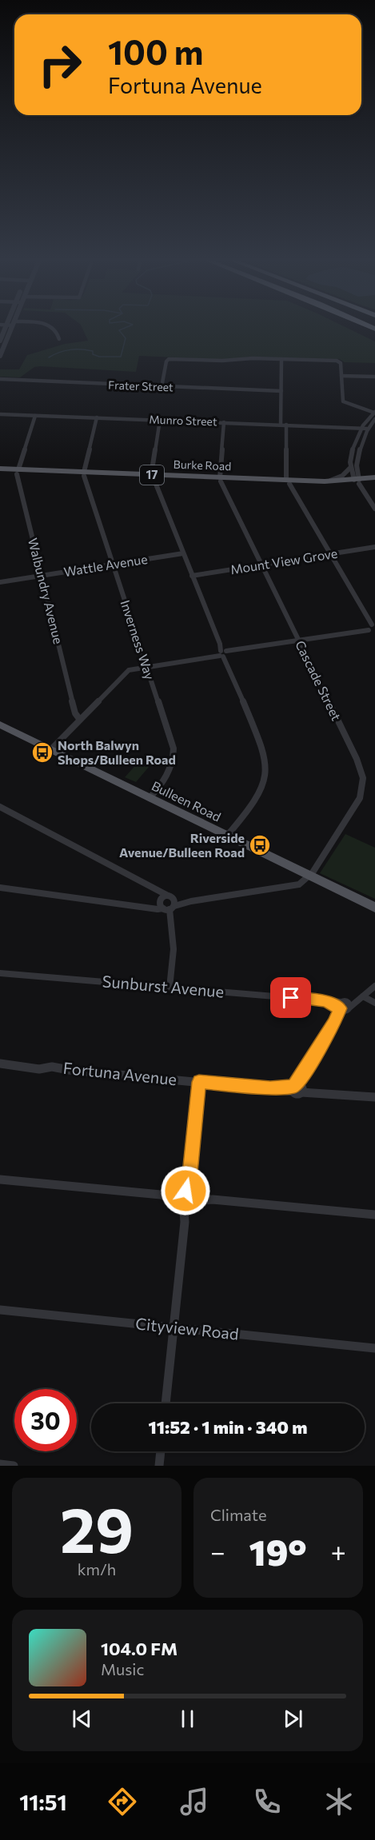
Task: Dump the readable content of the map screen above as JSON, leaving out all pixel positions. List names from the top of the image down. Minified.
{"streets":{"main road":["Burke Road","17","Bulleen Road"],"street":["Frater Street","Munro Street","Mount View Grove","Wattle Avenue","Walbundry Avenue","Inverness Way","Cascade Street","Sunburst Avenue","Fortuna Avenue","Cityview Road"]},"crossings":[["Burke Road","Walbundry Avenue"],["Burke Road","Inverness Way"],["Burke Road","Cascade Street"],["Mount View Grove","Cascade Street"],["Wattle Avenue","Walbundry Avenue"],["Wattle Avenue","Inverness Way"],["Inverness Way","Bulleen Road"],["Cascade Street","Bulleen Road"]],"places":{"bus stop":["North Balwyn Shops/Bulleen Road","Riverside Avenue/Bulleen Road"]},"page":{"turn":["100 m","Fortuna Avenue"],"limit":"30","trip":"11:52 · 1 min · 340 m","tile":[["29","km/h"],"Climate"],"heat":["−","19°","+"],"song":["104.0 FM","Music"],"tabs":"11:51"}}
